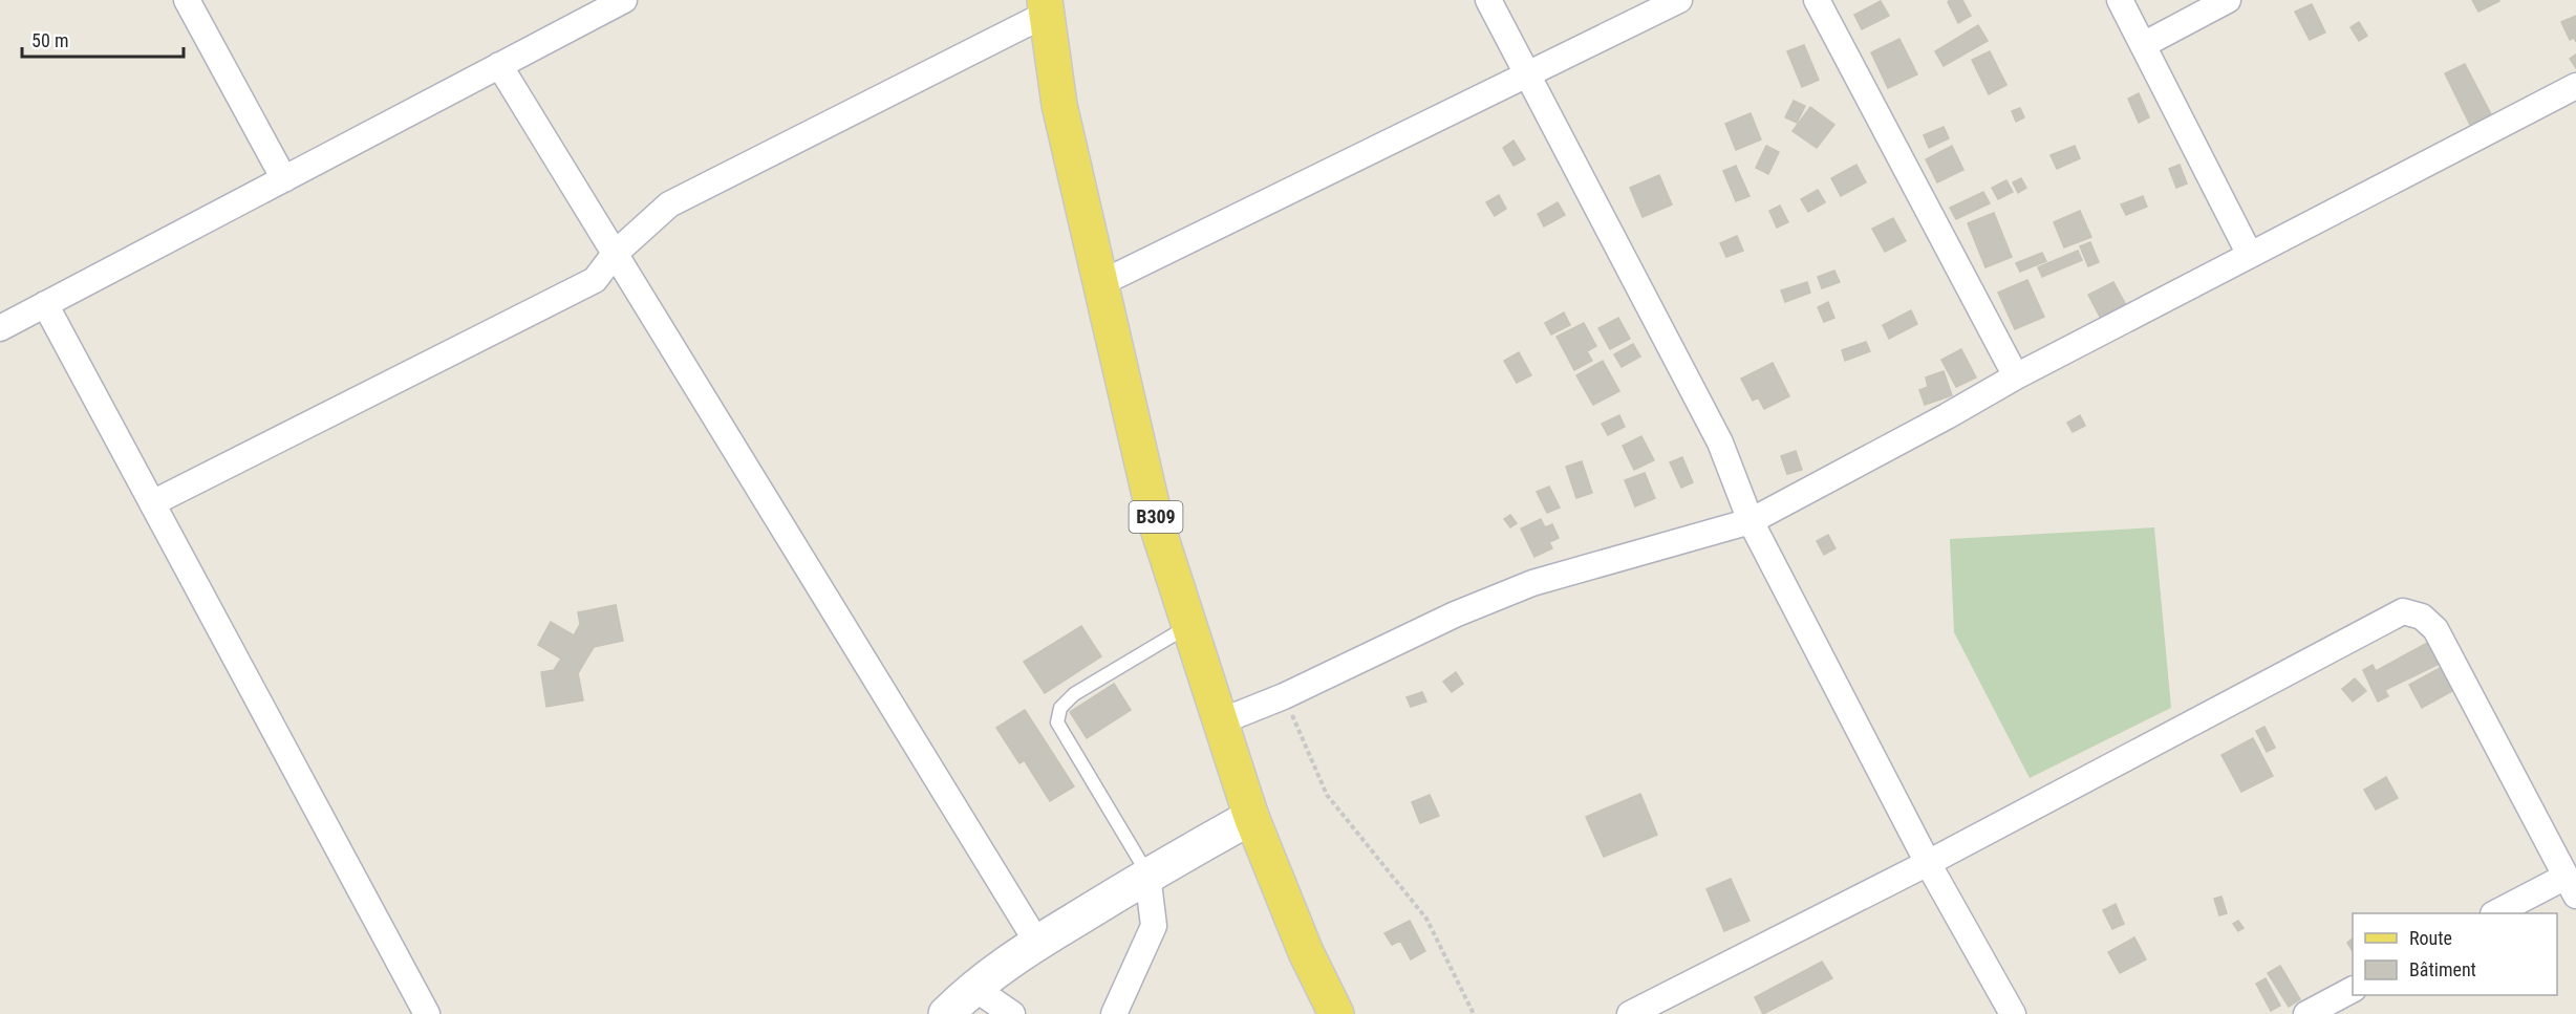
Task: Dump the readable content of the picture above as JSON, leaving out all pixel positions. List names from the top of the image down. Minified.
{"streets":{"main road":["B309"]},"legend":["Route","Bâtiment"],"scale_bar":"50 m"}
